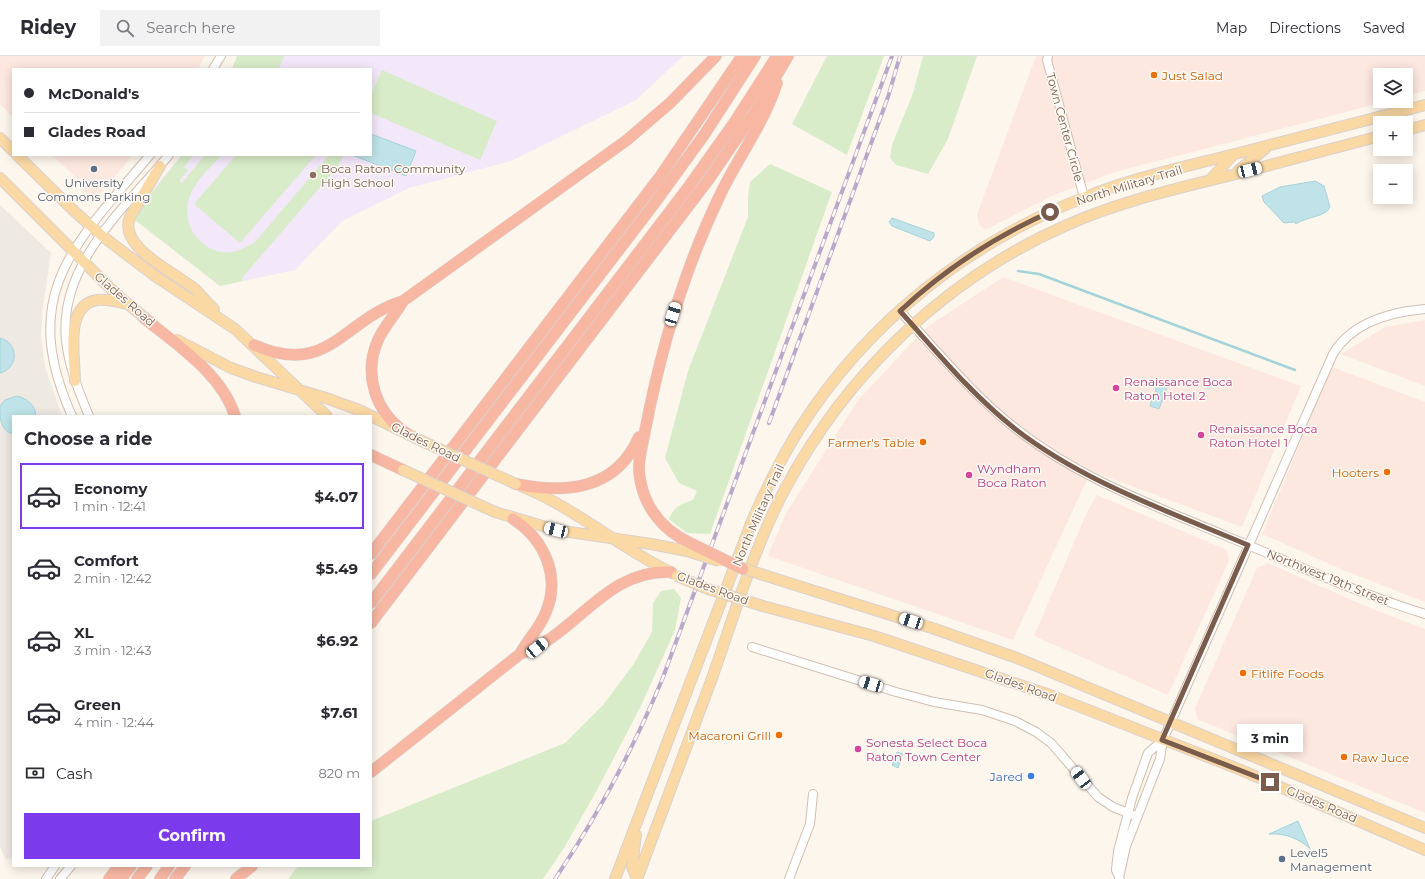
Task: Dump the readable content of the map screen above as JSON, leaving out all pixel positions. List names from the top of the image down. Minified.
{"streets":{"main road":["North Military Trail","Glades Road"],"street":["Town Center Circle","Northwest 19th Street"]},"crossings":[["Town Center Circle","North Military Trail"],["North Military Trail","Northwest 19th Street"]],"places":["Just Salad","University Commons Parking","Boca Raton Community High School","Renaissance Boca Raton Hotel 2","Renaissance Boca Raton Hotel 1","Farmer's Table","Hooters","Wyndham Boca Raton","Fitlife Foods","Macaroni Grill","Sonesta Select Boca Raton Town Center","Raw Juce","Jared","Level5 Management"],"page":{"header":"Ridey","search":"Search here","nav":["Map","Directions","Saved"],"map_buttons":["+","−"],"banner":["McDonald's","Glades Road"],"heading":"Choose a ride","list":[{"name":"Economy","note":"1 min · 12:41","value":"$4.07"},{"name":"Comfort","note":"2 min · 12:42","value":"$5.49"},{"name":"XL","note":"3 min · 12:43","value":"$6.92"},{"name":"Green","note":"4 min · 12:44","value":"$7.61"}],"bubble":"3 min","pay":["Cash","820 m"],"buttons":"Confirm"}}
